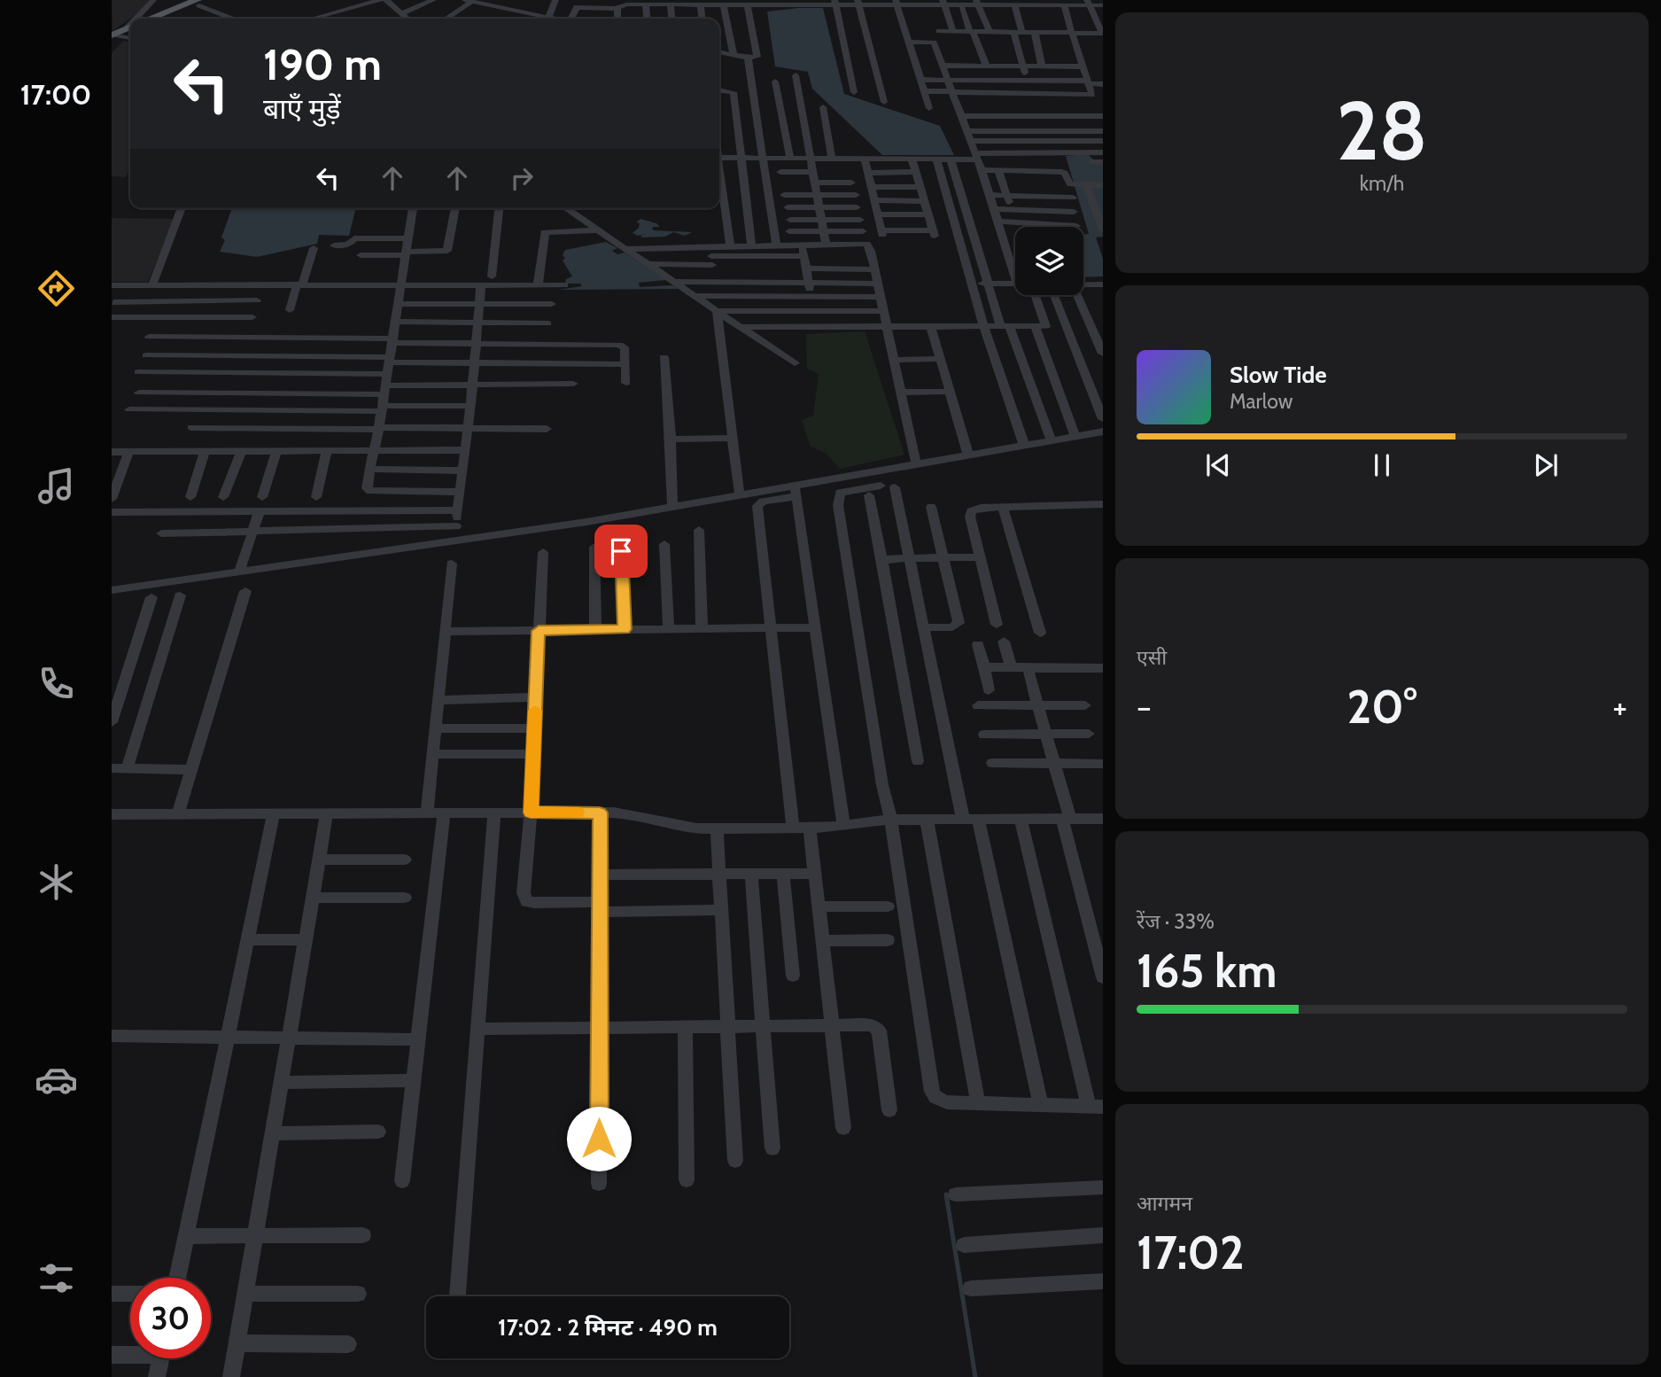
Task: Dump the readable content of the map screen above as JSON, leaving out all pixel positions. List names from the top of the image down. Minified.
{"page":{"tabs":"17:00","tile":[["28","km/h"],"एसी",["रेंज · 33%","165 km"],["आगमन","17:02"]],"turn":["190 m","बाएँ मुड़ें"],"song":["Slow Tide","Marlow"],"heat":["−","20°","+"],"limit":"30","trip":"17:02 · 2 मिनट · 490 m"}}
